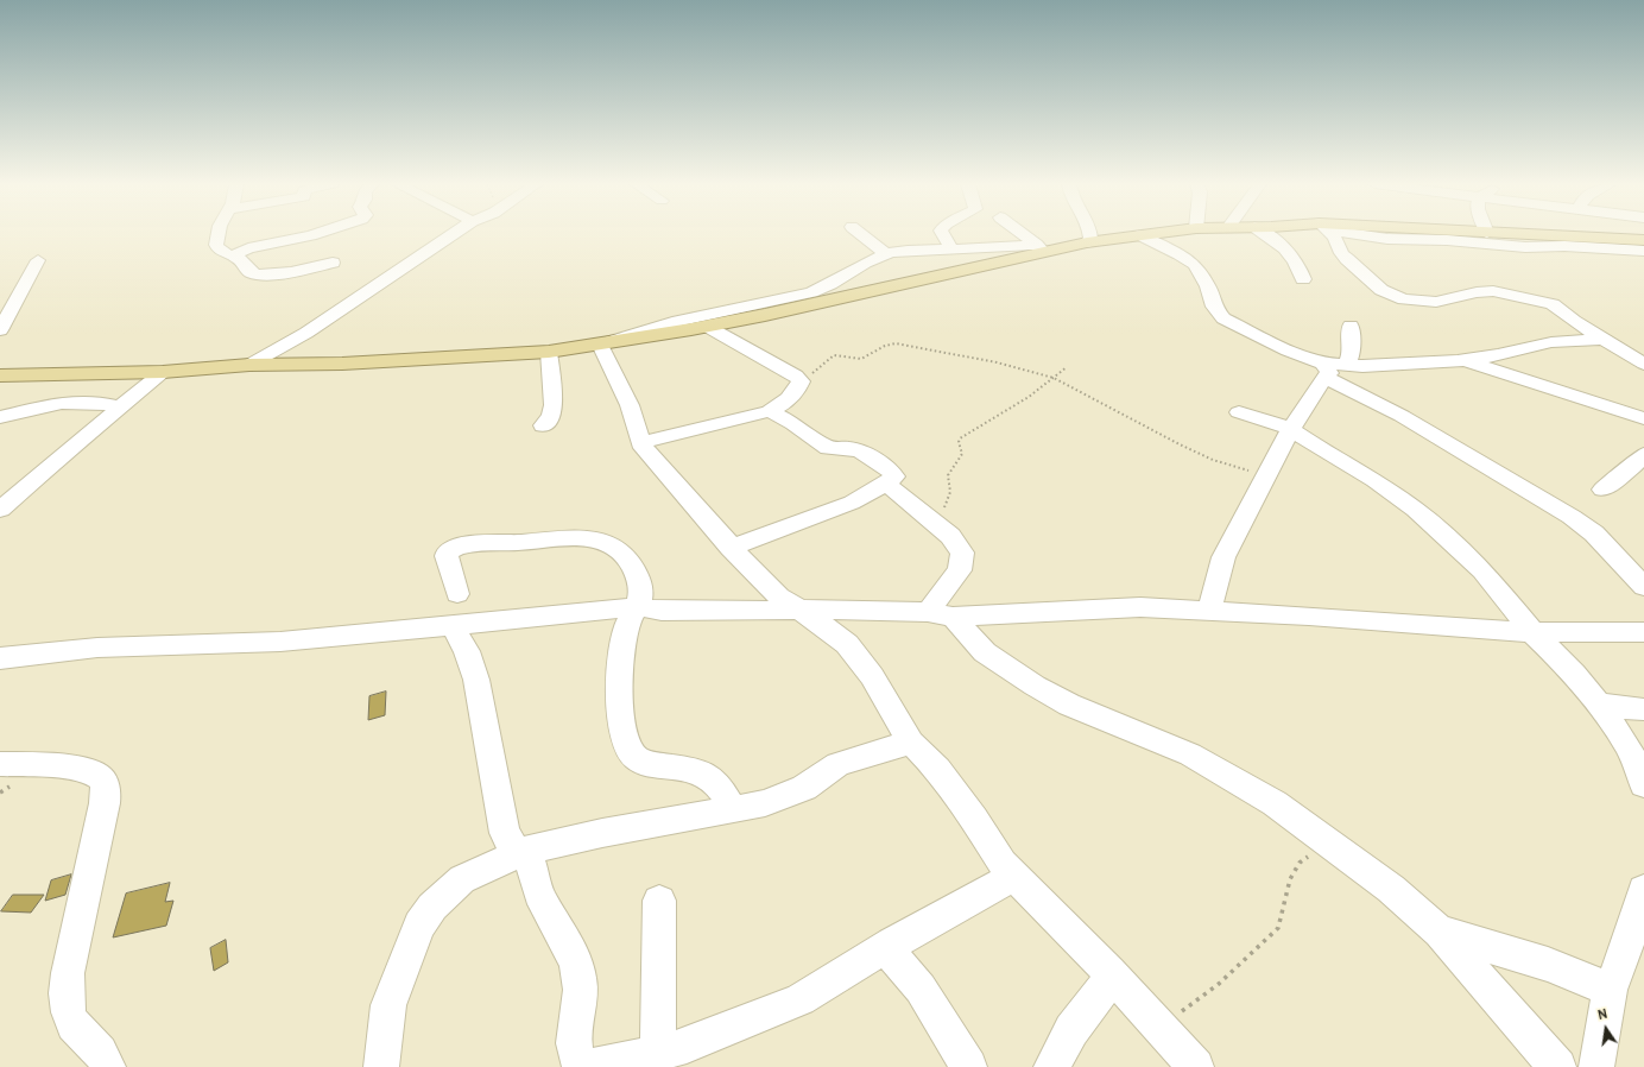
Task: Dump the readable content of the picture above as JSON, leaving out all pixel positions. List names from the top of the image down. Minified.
{"north":"top"}
